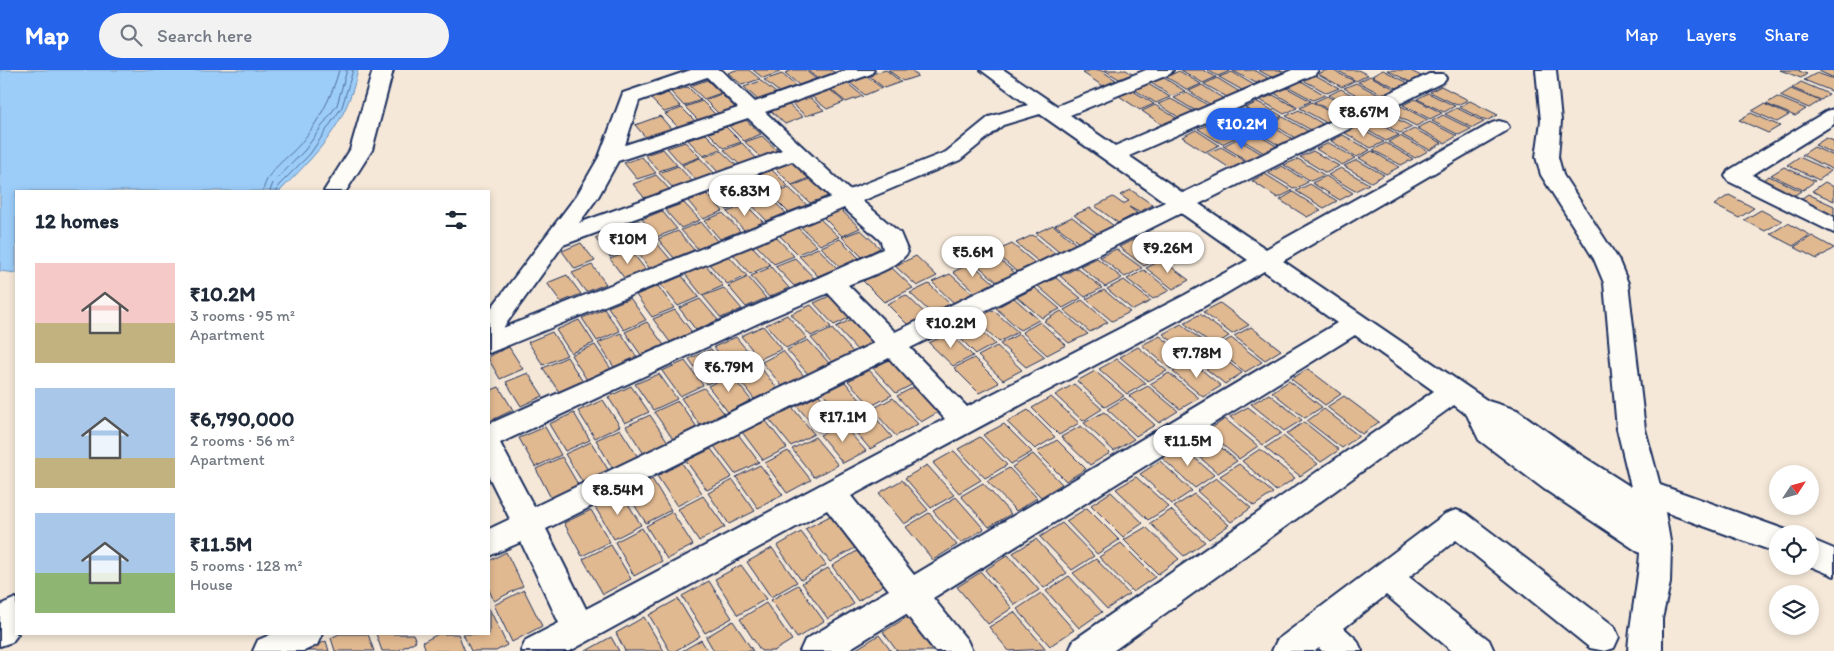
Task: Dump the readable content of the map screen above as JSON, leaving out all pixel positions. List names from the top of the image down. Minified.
{"north":"top right","page":{"header":"Map","search":"Search here","nav":["Map","Layers","Share"],"price":["₹8.67M","₹10.2M","₹6.83M","₹10M","₹9.26M","₹5.6M","₹10.2M","₹7.78M","₹6.79M","₹17.1M","₹11.5M","₹8.54M"],"heading":"12 homes","list":[{"name":"₹10.2M","note":"3 rooms · 95 m² · Apartment"},{"name":"₹6,790,000","note":"2 rooms · 56 m² · Apartment"},{"name":"₹11.5M","note":"5 rooms · 128 m² · House"}]}}
